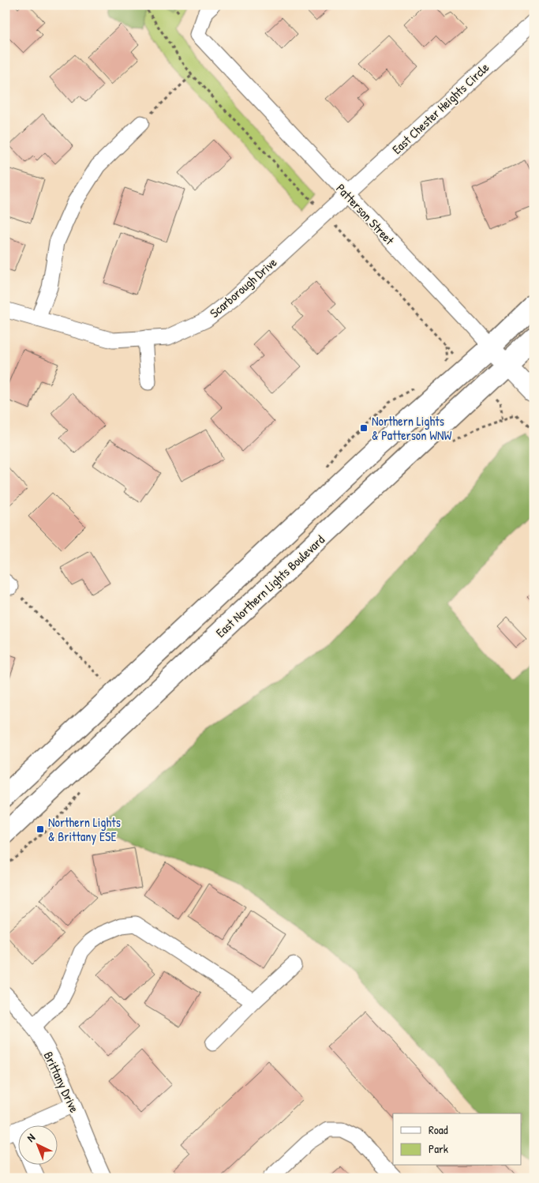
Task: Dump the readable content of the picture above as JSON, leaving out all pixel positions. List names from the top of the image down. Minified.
{"streets":{"main road":["East Northern Lights Boulevard"],"street":["East Chester Heights Circle","Patterson Street","Scarborough Drive","Brittany Drive"]},"crossings":[["East Chester Heights Circle","Patterson Street"],["East Chester Heights Circle","Scarborough Drive"],["Patterson Street","Scarborough Drive"],["Patterson Street","East Northern Lights Boulevard"]],"places":{"transit":["Northern Lights & Patterson WNW","Northern Lights & Brittany ESE"]},"legend":["Road","Park"],"north":"top left"}
